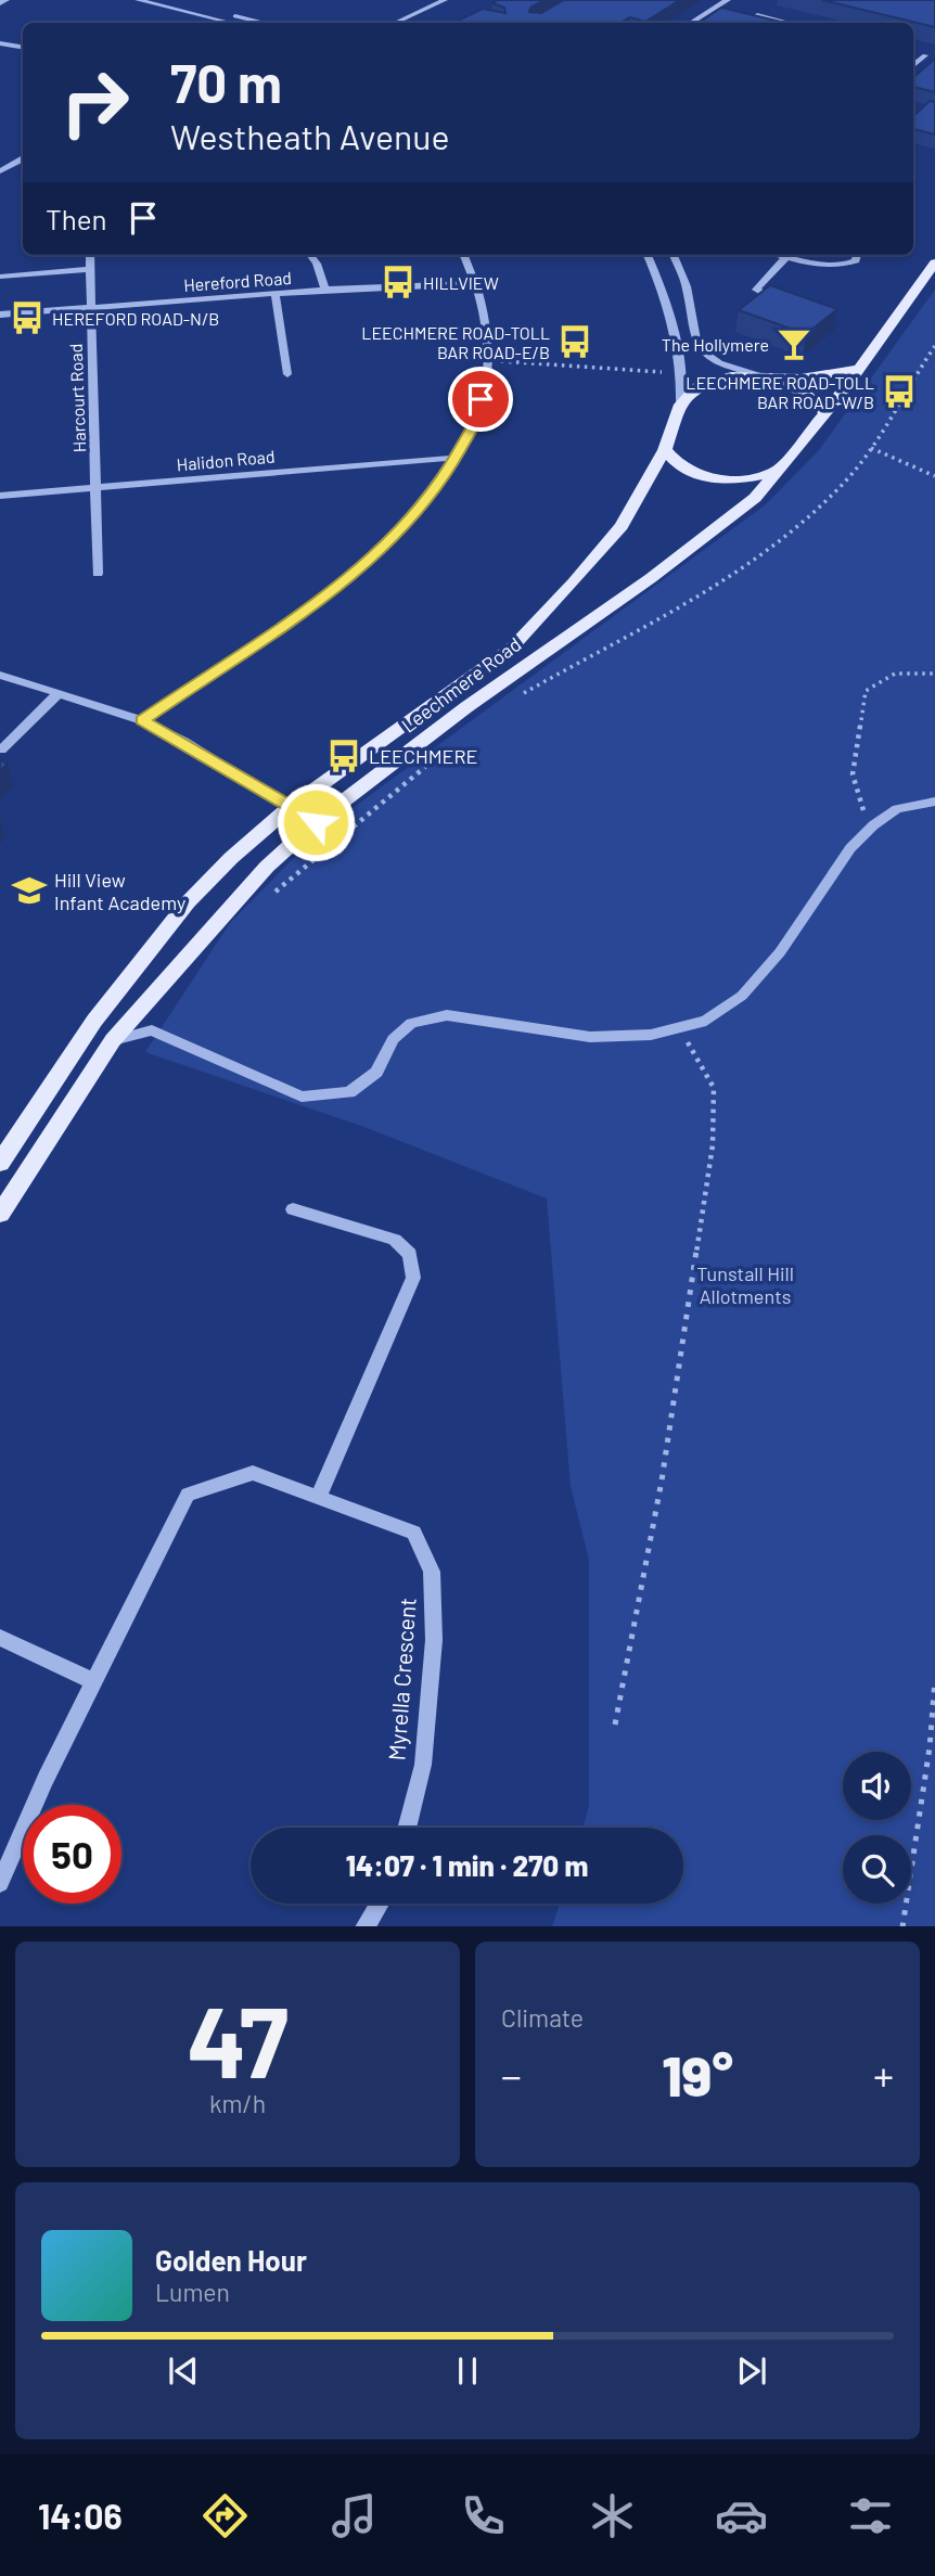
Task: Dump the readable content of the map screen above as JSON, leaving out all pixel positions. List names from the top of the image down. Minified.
{"streets":{"main road":["Leechmere Road"],"street":["Hereford Road","Harcourt Road","Halidon Road","Myrella Crescent"]},"crossings":[["Hereford Road","Harcourt Road"],["Harcourt Road","Halidon Road"]],"parks":["Tunstall Hill Allotments"],"places":{"bus stop":["HILLVIEW","HEREFORD ROAD-N/B","LEECHMERE ROAD-TOLL BAR ROAD-E/B","LEECHMERE ROAD-TOLL BAR ROAD-W/B","LEECHMERE"],"bar":["The Hollymere"],"school or university":["Hill View Infant Academy"]},"page":{"turn":["70 m","Westheath Avenue"],"then":"Then","limit":"50","trip":"14:07 · 1 min · 270 m","tile":[["47","km/h"],"Climate"],"heat":["−","19°","+"],"song":["Golden Hour","Lumen"],"tabs":"14:06"}}
